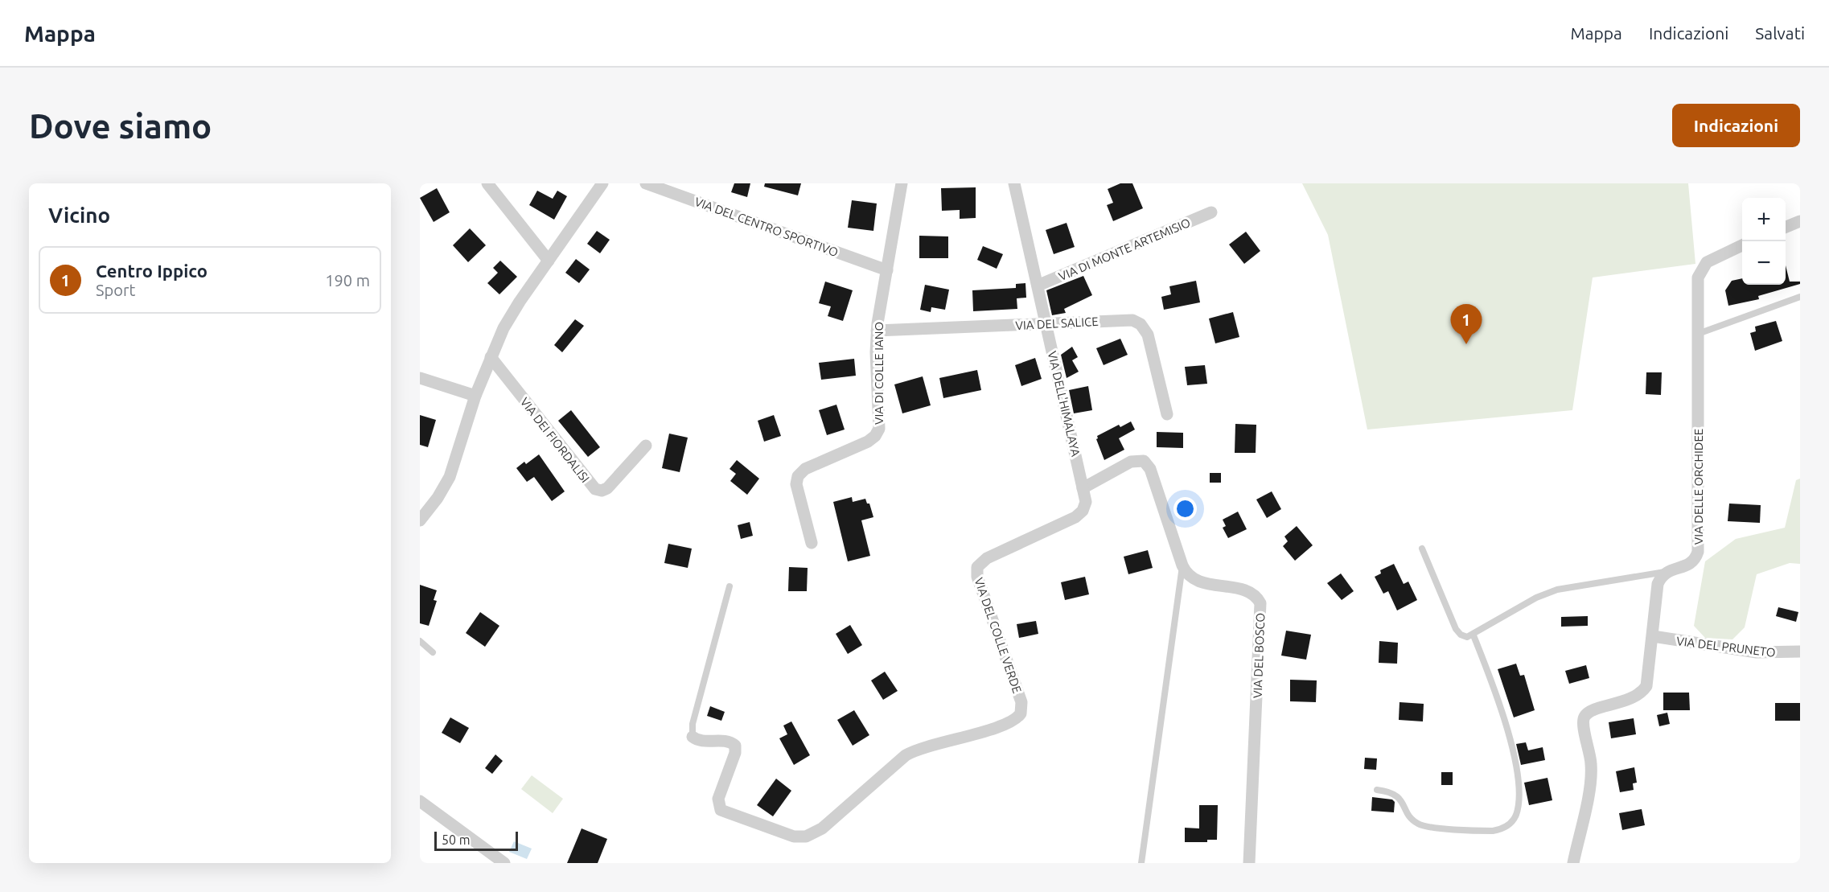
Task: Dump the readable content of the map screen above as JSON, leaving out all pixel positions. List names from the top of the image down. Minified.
{"streets":{"street":["VIA DEL CENTRO SPORTIVO","VIA DI MONTE ARTEMISIO","VIA DEL SALICE","VIA DI COLLE IANO","VIA DELL'HIMALAYA","VIA DEI FIORDALISI","VIA DELLE ORCHIDEE","VIA DEL COLLE VERDE","VIA DEL PRUNETO","VIA DEL BOSCO"]},"crossings":[["VIA DEL CENTRO SPORTIVO","VIA DI COLLE IANO"],["VIA DI MONTE ARTEMISIO","VIA DELL'HIMALAYA"],["VIA DEL SALICE","VIA DI COLLE IANO"],["VIA DEL SALICE","VIA DELL'HIMALAYA"],["VIA DELL'HIMALAYA","VIA DEL COLLE VERDE"],["VIA DELL'HIMALAYA","VIA DEL BOSCO"]],"scale_bar":"50 m","page":{"header":"Mappa","nav":["Mappa","Indicazioni","Salvati"],"buttons":"Indicazioni","title":"Dove siamo","heading":"Vicino","map_buttons":["+","−"],"list":[{"mark":"1","name":"Centro Ippico","note":"Sport","value":"190 m"}],"pins":"1","scale":"50 m"}}
